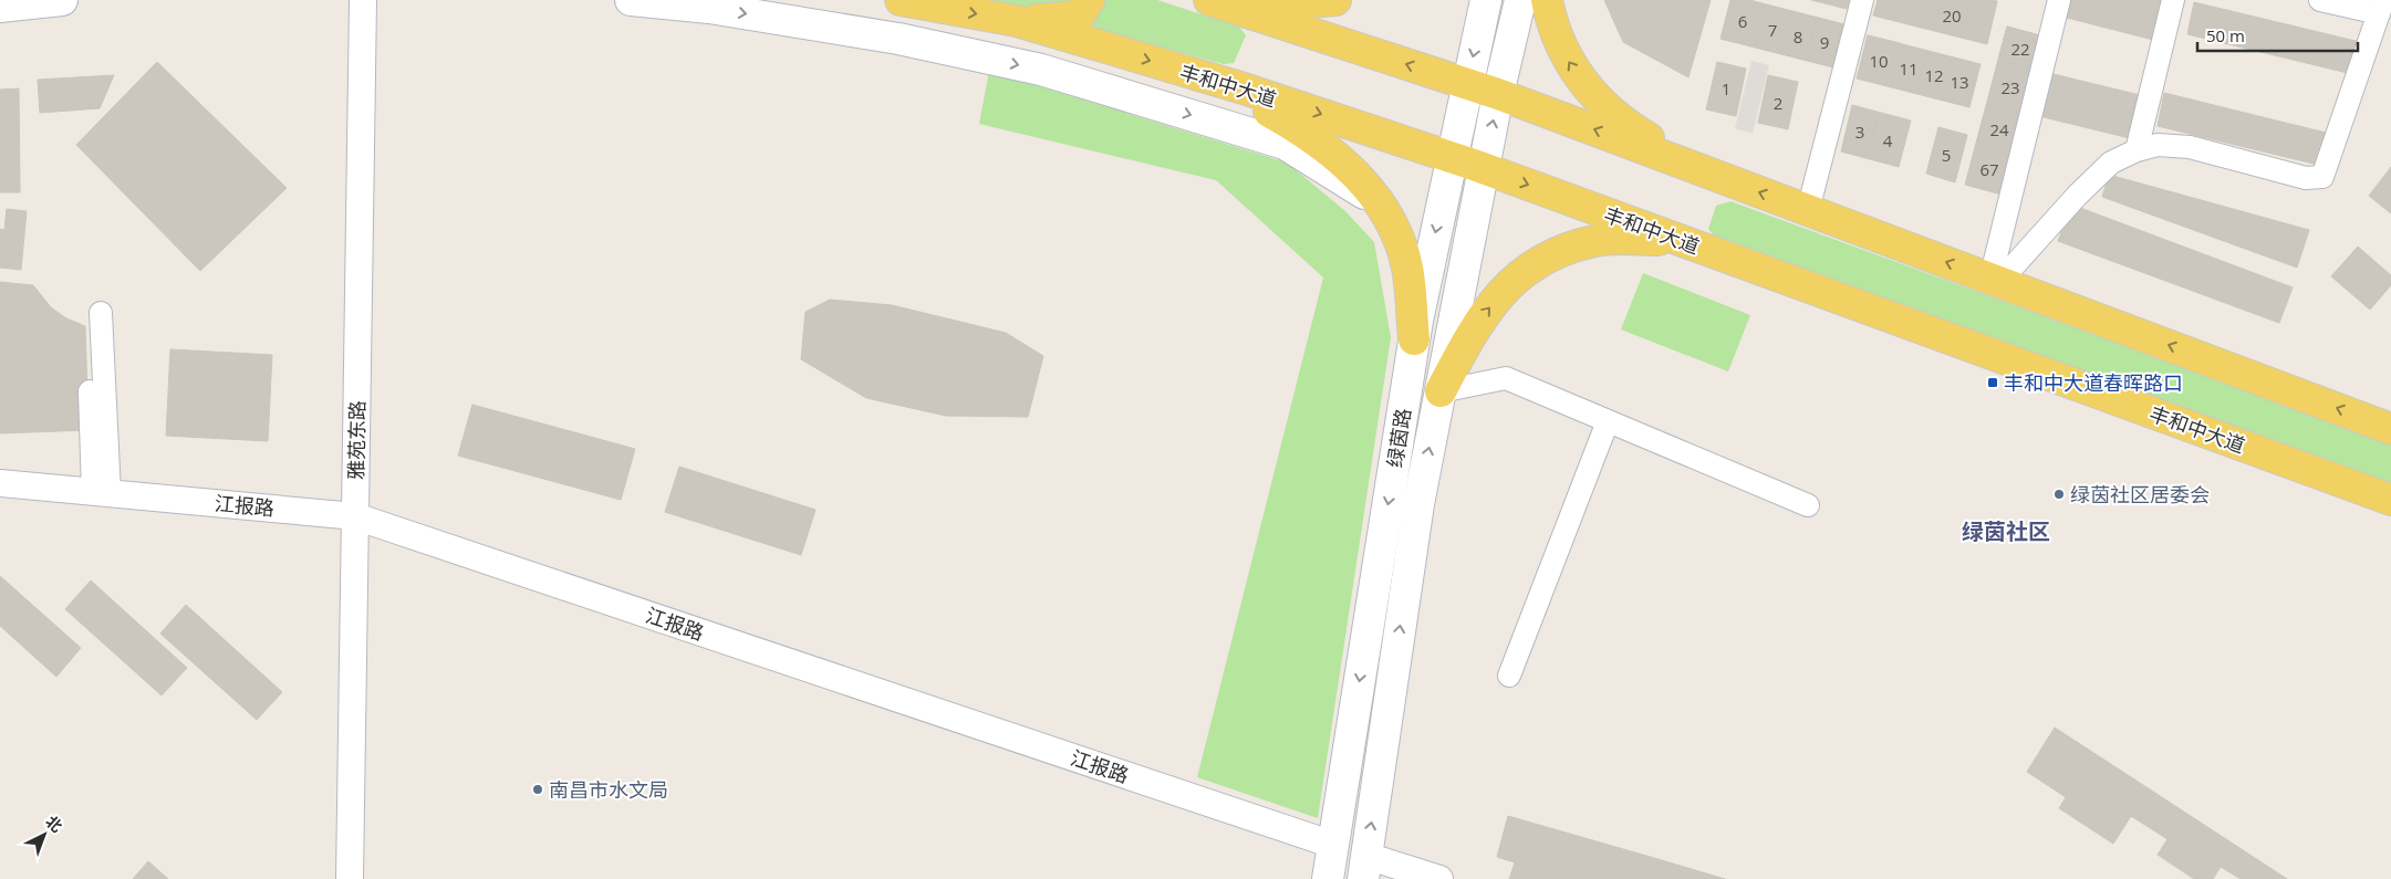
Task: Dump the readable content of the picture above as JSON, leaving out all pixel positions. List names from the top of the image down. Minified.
{"streets":{"main road":["丰和中大道","绿茵路"],"street":["雅苑东路","江报路"]},"crossings":[["丰和中大道","绿茵路"],["绿茵路","江报路"],["雅苑东路","江报路"]],"districts":["绿茵社区"],"places":{"transit":["丰和中大道春晖路口"],"other":["绿茵社区居委会","南昌市水文局"]},"house_numbers":["20","6","7","8","9","22","10","11","12","13","23","1","2","24","3","4","5","67"],"scale_bar":"50 m","north":"top right"}
